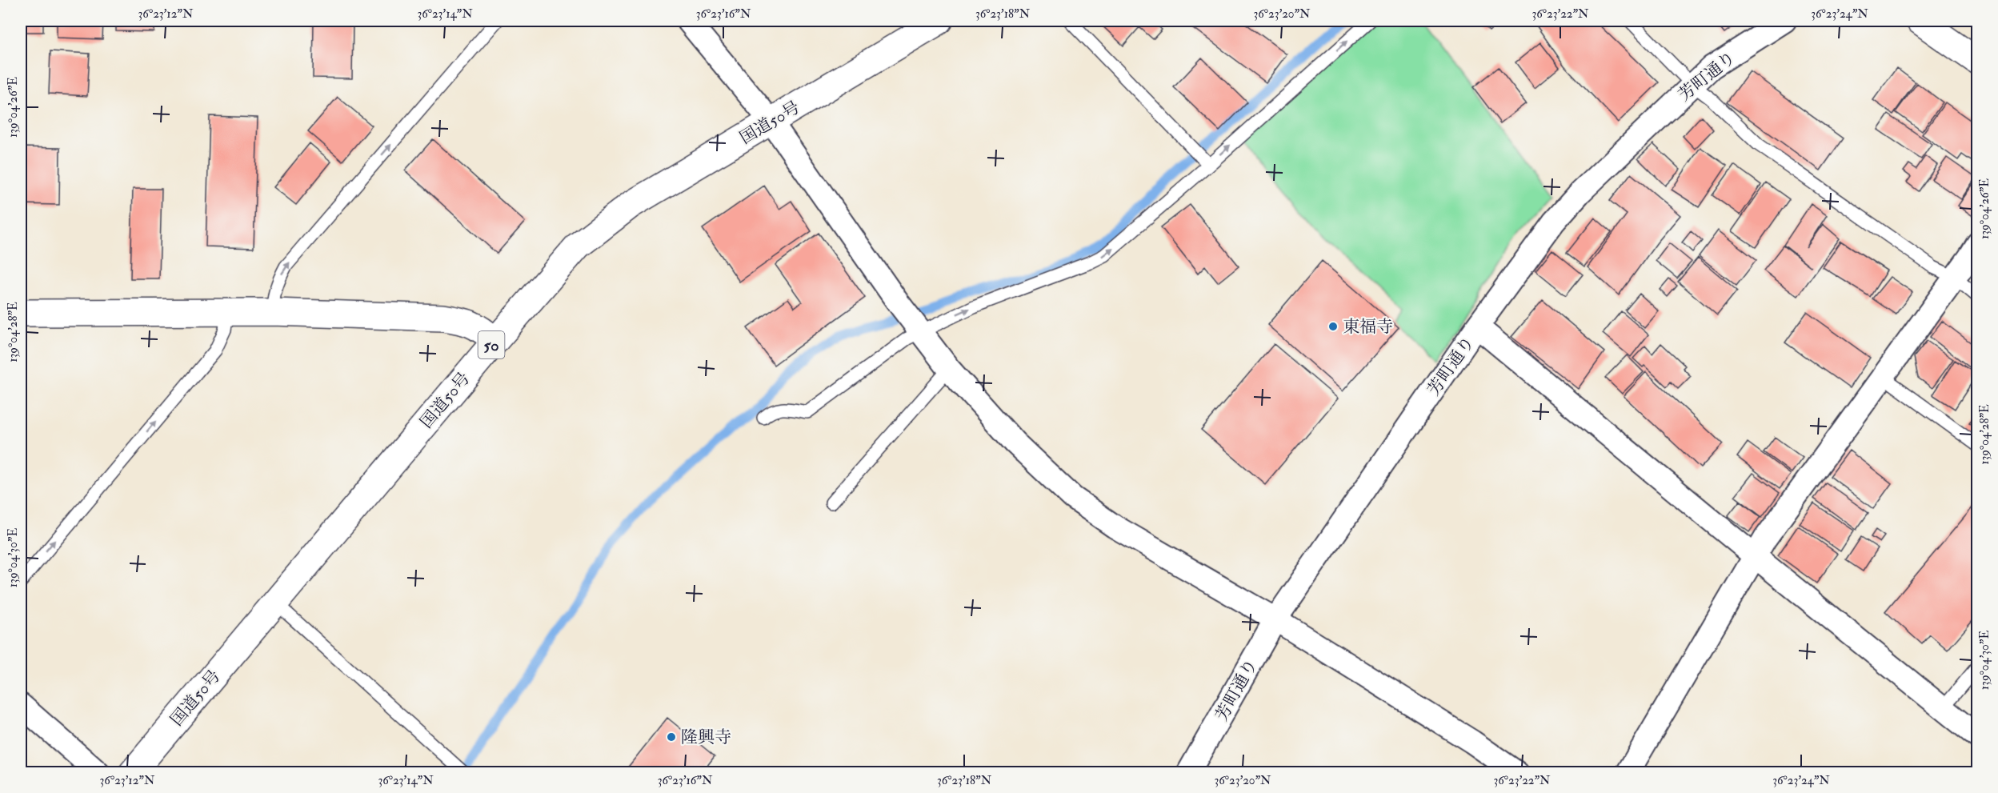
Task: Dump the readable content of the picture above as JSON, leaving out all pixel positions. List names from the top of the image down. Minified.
{"streets":{"main road":["国道50号","50"],"street":["芳町通り"]},"places":["東福寺","隆興寺"],"coordinates":["36°23'12\"N","36°23'14\"N","36°23'16\"N","36°23'18\"N","36°23'20\"N","36°23'22\"N","36°23'24\"N","139°04'26\"E","139°04'28\"E","139°04'30\"E"]}
